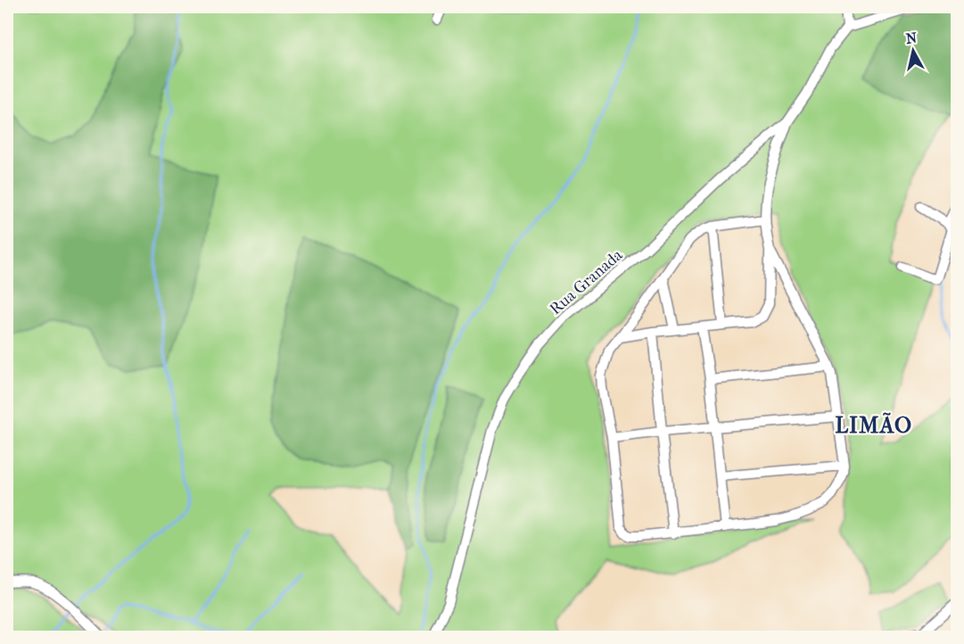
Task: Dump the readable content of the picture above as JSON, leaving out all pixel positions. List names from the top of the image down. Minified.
{"streets":{"street":["Rua Granada"]},"districts":["LIMÃO"],"north":"top"}
